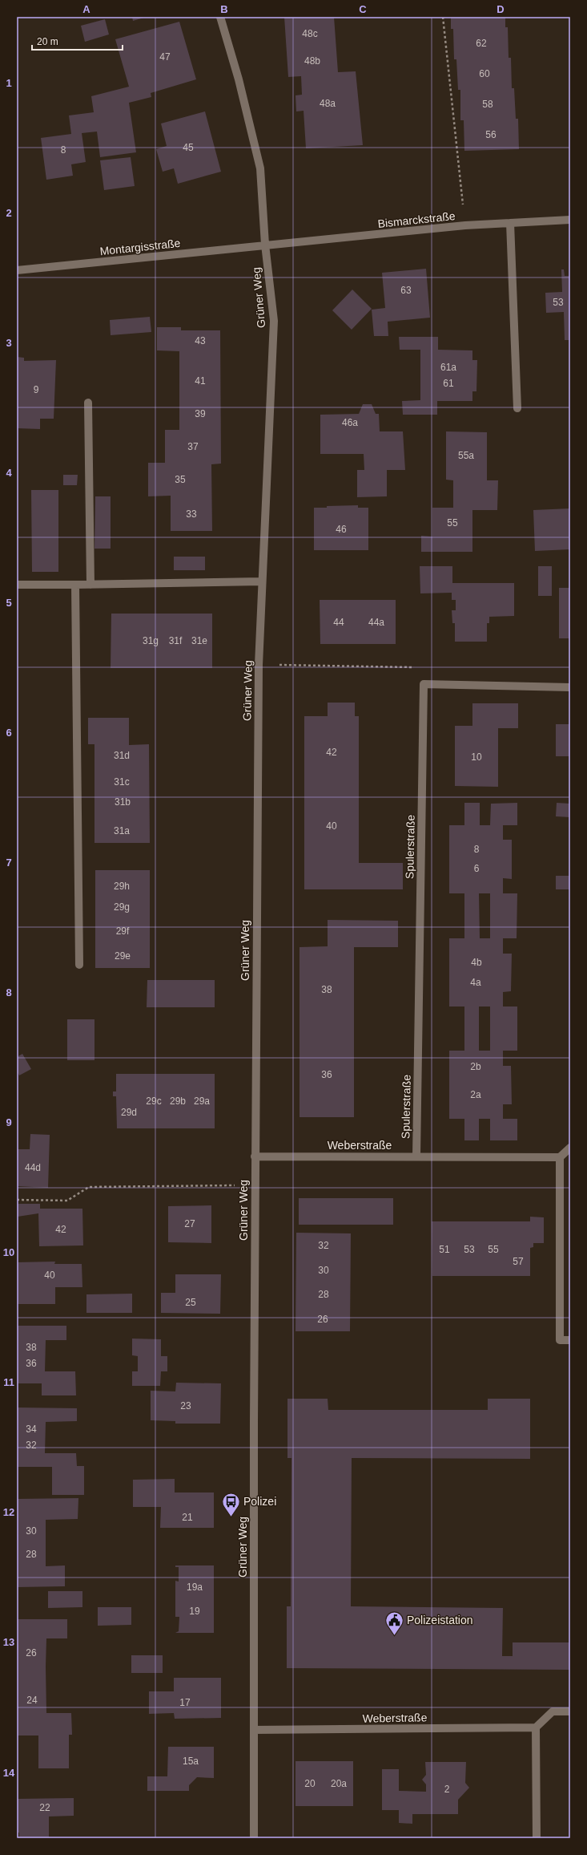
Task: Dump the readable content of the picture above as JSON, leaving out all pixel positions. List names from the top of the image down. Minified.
{"streets":{"street":["Bismarckstraße","Montargisstraße","Grüner Weg","Spulerstraße","Weberstraße"]},"crossings":[["Bismarckstraße","Montargisstraße"],["Bismarckstraße","Grüner Weg"],["Montargisstraße","Grüner Weg"],["Grüner Weg","Weberstraße"],["Spulerstraße","Weberstraße"]],"places":{"bus stop":["Polizei"],"public building":["Polizeistation"]},"house_numbers":["48c","62","47","48b","60","48a","58","56","45","8","63","53","43","61a","41","61","9","39","46a","37","55a","35","33","55","46","44","44a","31g","31f","31e","42","31d","10","31c","31b","40","31a","8","6","29h","29g","29f","29e","4b","4a","38","2b","36","2a","29c","29b","29a","29d","44d","27","42","32","51","53","55","57","30","40","28","25","26","38","36","23","34","32","21","30","28","19a","19","26","24","17","15a","20","20a","2","22"],"scale_bar":"20 m","grid":{"columns":["A","B","C","D"],"rows":["1","2","3","4","5","6","7","8","9","10","11","12","13","14"]}}
